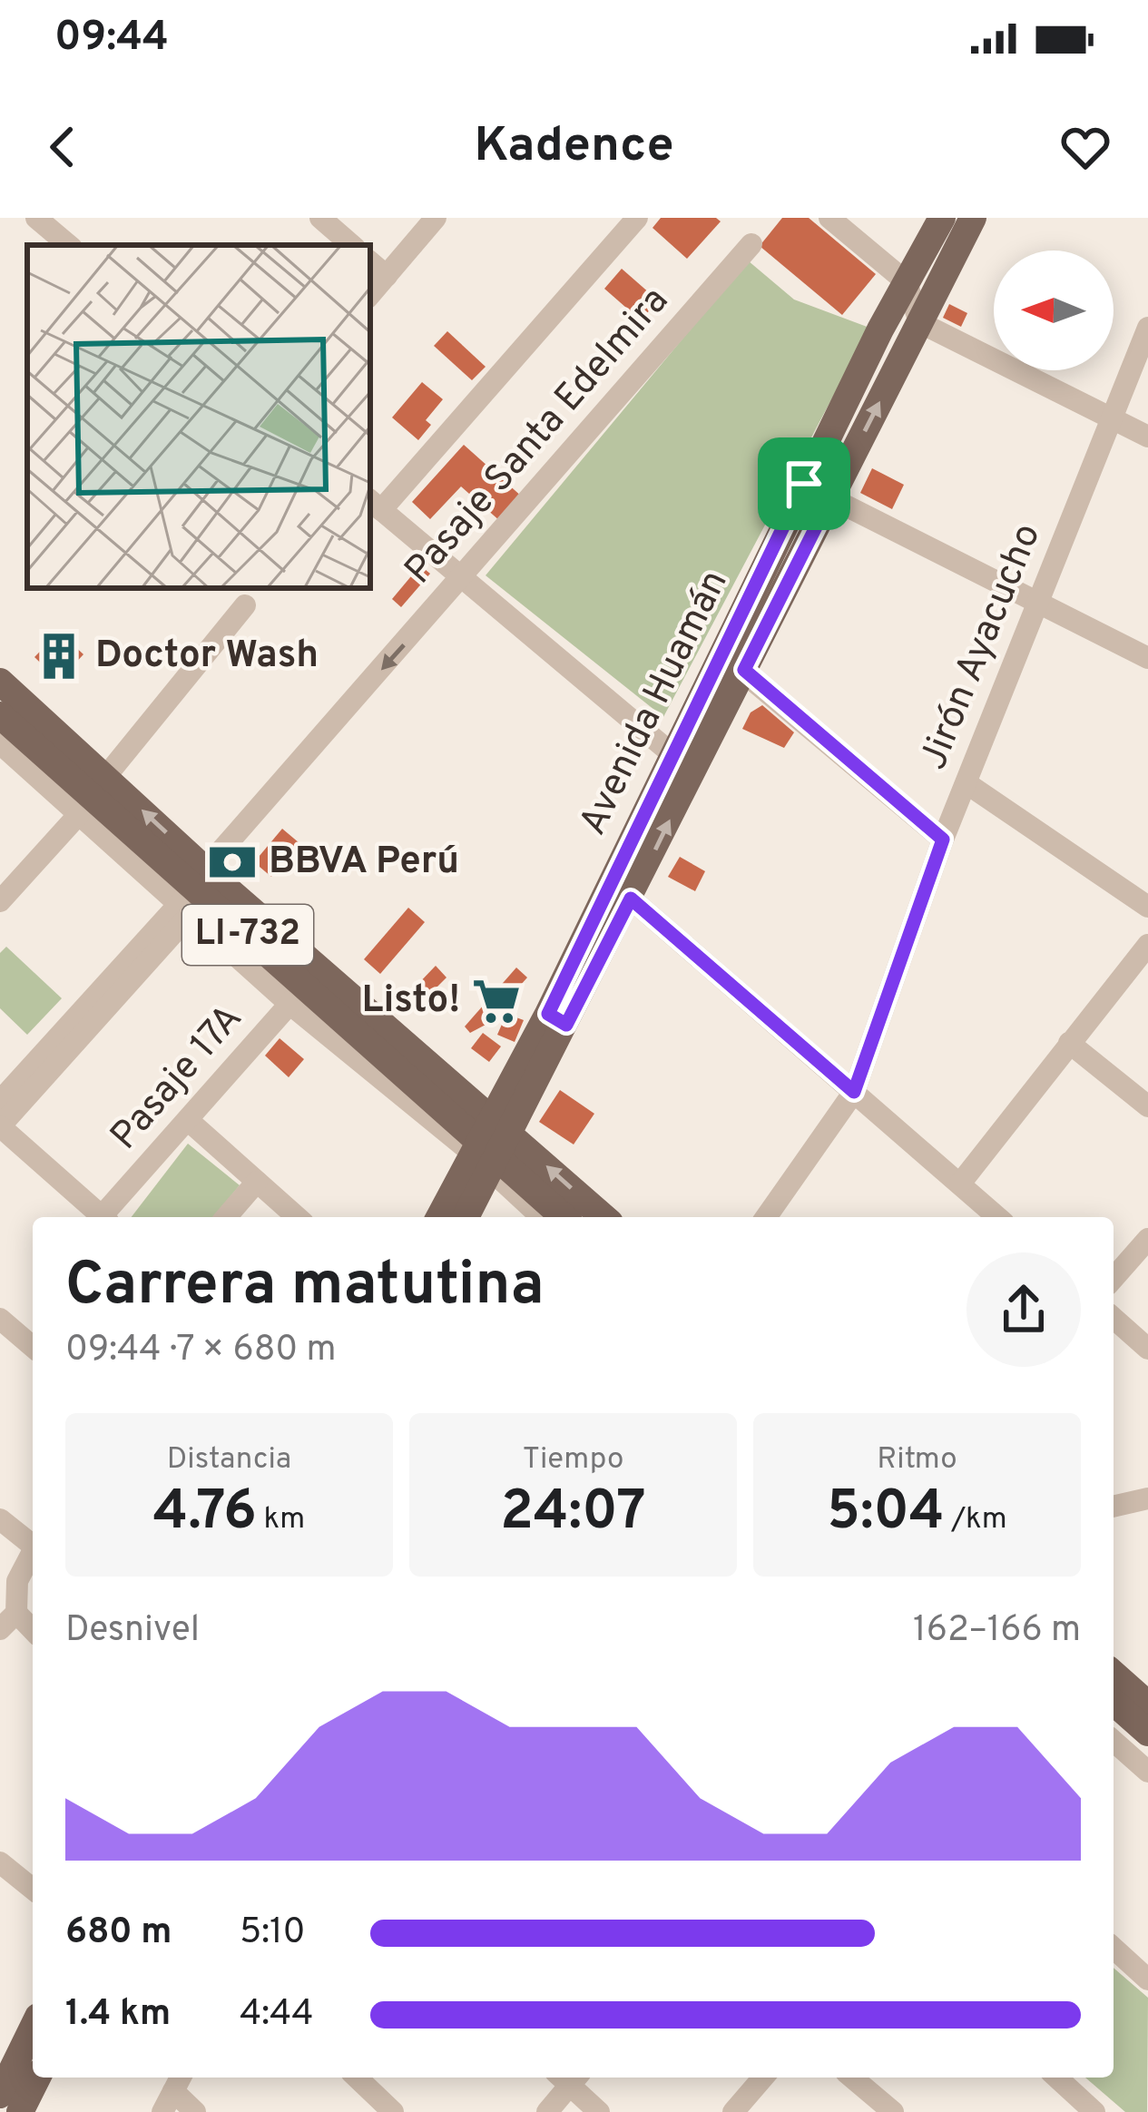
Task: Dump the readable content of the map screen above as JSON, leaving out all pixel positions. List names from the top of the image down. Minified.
{"streets":{"main road":["Avenida Huamán","LI-732"],"street":["Pasaje Santa Edelmira","Jirón Ayacucho","Pasaje 17A"]},"crossings":[["Pasaje Santa Edelmira","LI-732"],["Avenida Huamán","LI-732"],["LI-732","Pasaje 17A"]],"places":{"building":["Doctor Wash"],"bank":["BBVA Perú"],"supermarket":["Listo!"]},"north":"left","page":{"status":"09:44","header":"Kadence","heading":["Carrera matutina","09:44 · 7 × 680 m"],"stats":[["Distancia","4.76 km"],["Tiempo","24:07"],["Ritmo","5:04 /km"]],"chart":["Desnivel","162–166 m"],"list":[{"name":"680 m","note":"5:10"},{"name":"1.4 km","note":"4:44"}]}}
